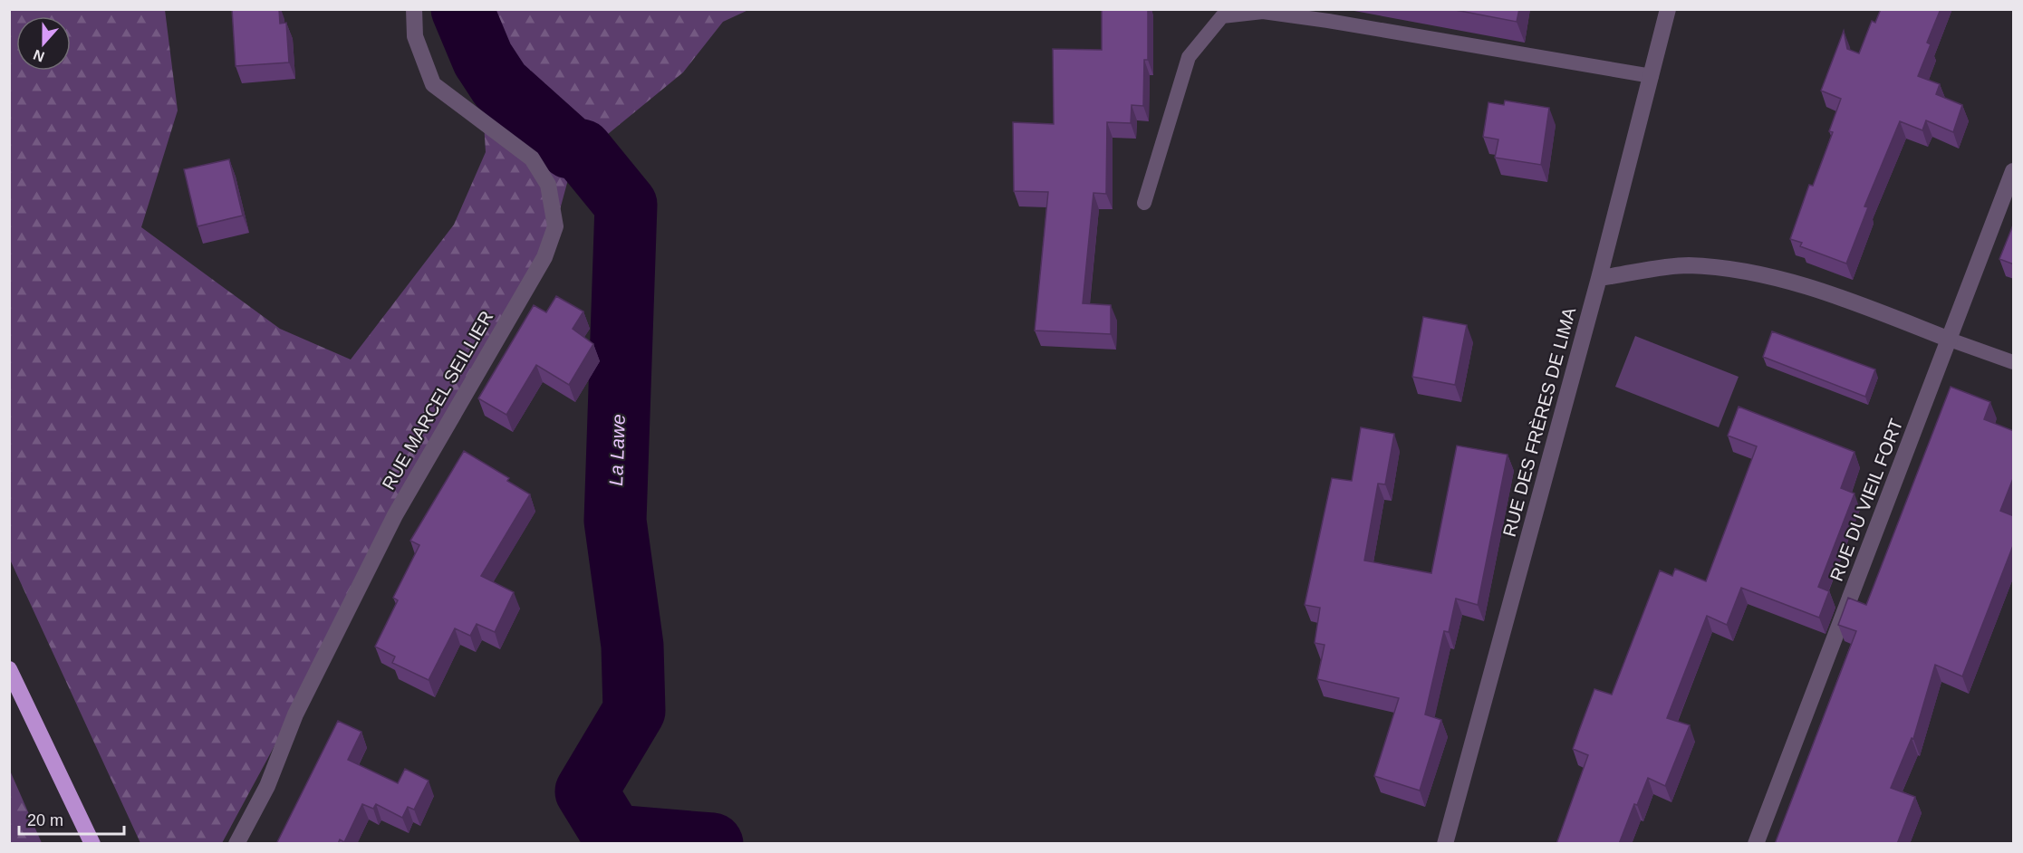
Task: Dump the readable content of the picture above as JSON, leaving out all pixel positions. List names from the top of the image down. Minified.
{"streets":{"street":["RUE MARCEL SEILLIER","RUE DES FRÈRES DE LIMA","RUE DU VIEIL FORT"]},"water":["La Lawe"],"scale_bar":"20 m","north":"bottom"}
